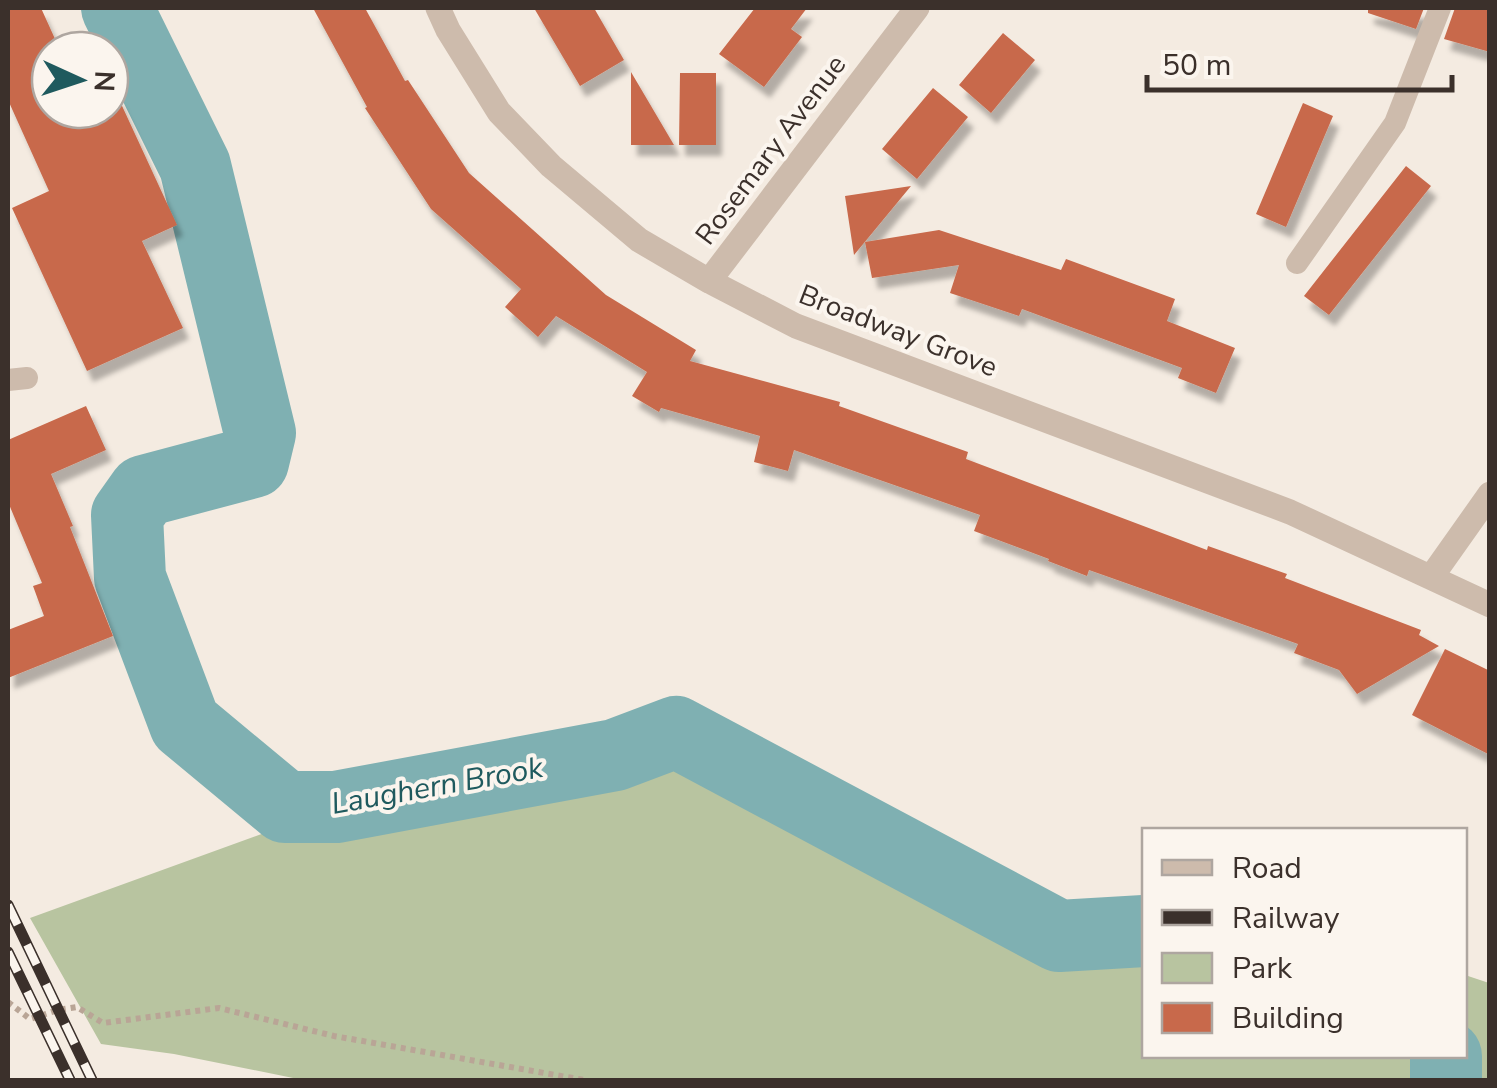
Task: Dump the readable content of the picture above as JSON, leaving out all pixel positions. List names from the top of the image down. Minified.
{"streets":{"street":["Rosemary Avenue","Broadway Grove"]},"crossings":[["Rosemary Avenue","Broadway Grove"]],"water":["Laughern Brook"],"legend":["Road","Railway","Park","Building"],"scale_bar":"50 m","north":"right"}
